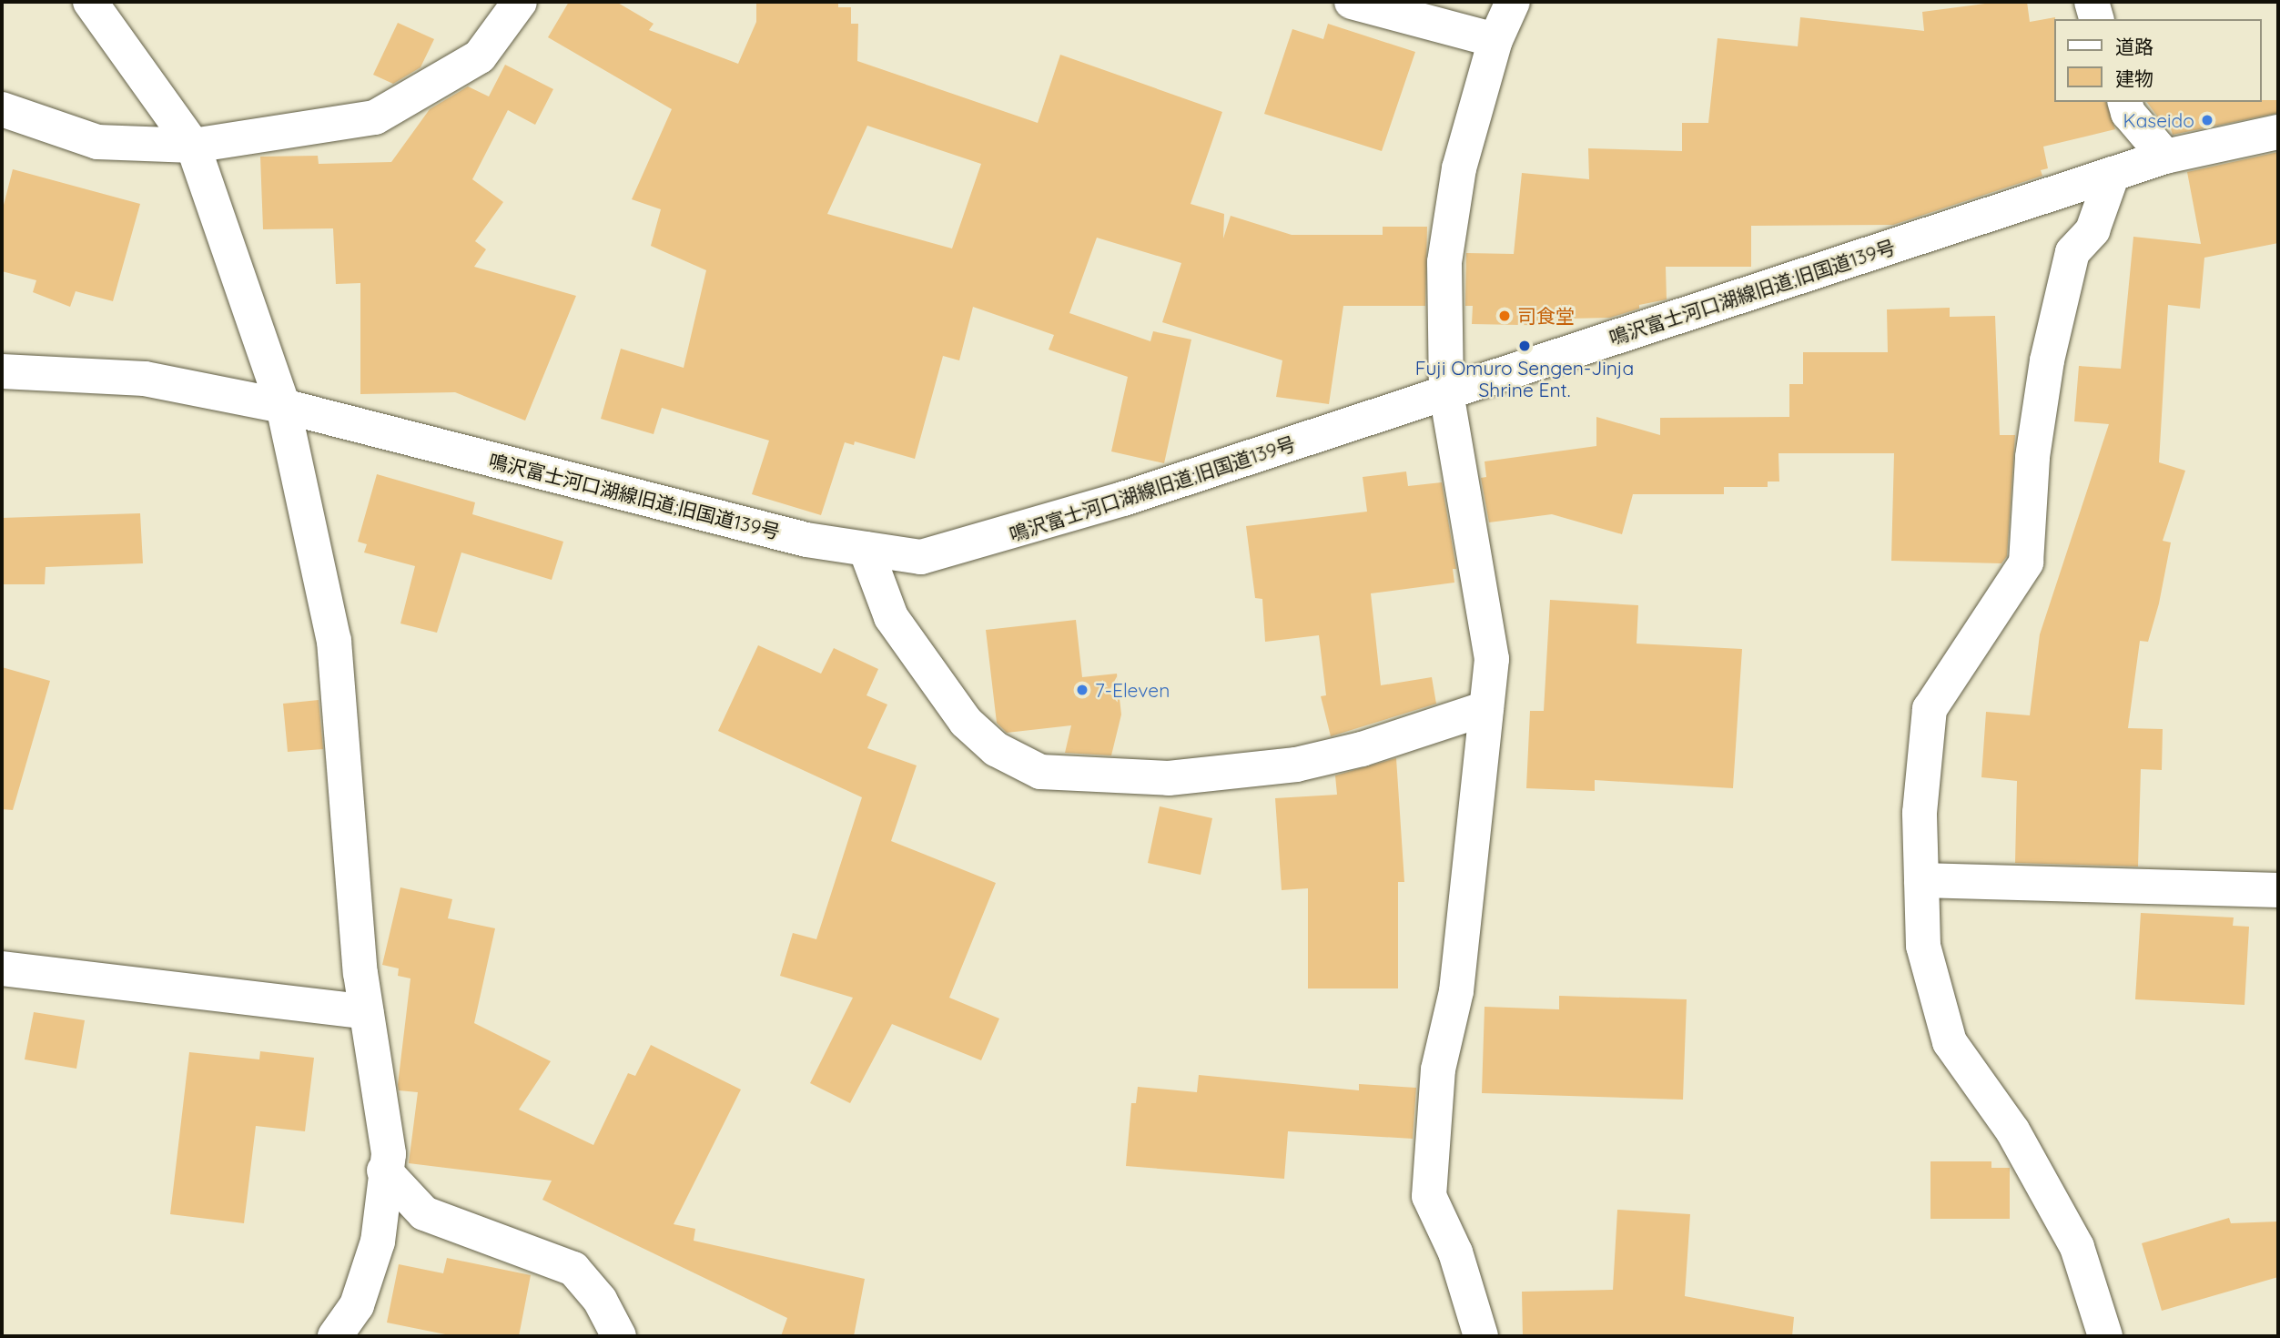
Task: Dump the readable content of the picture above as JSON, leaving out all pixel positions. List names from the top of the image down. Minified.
{"streets":{"street":["鳴沢富士河口湖線旧道;旧国道139号"]},"places":["Kaseido","司食堂","Fuji Omuro Sengen-Jinja Shrine Ent.","7-Eleven"],"legend":["道路","建物"]}
